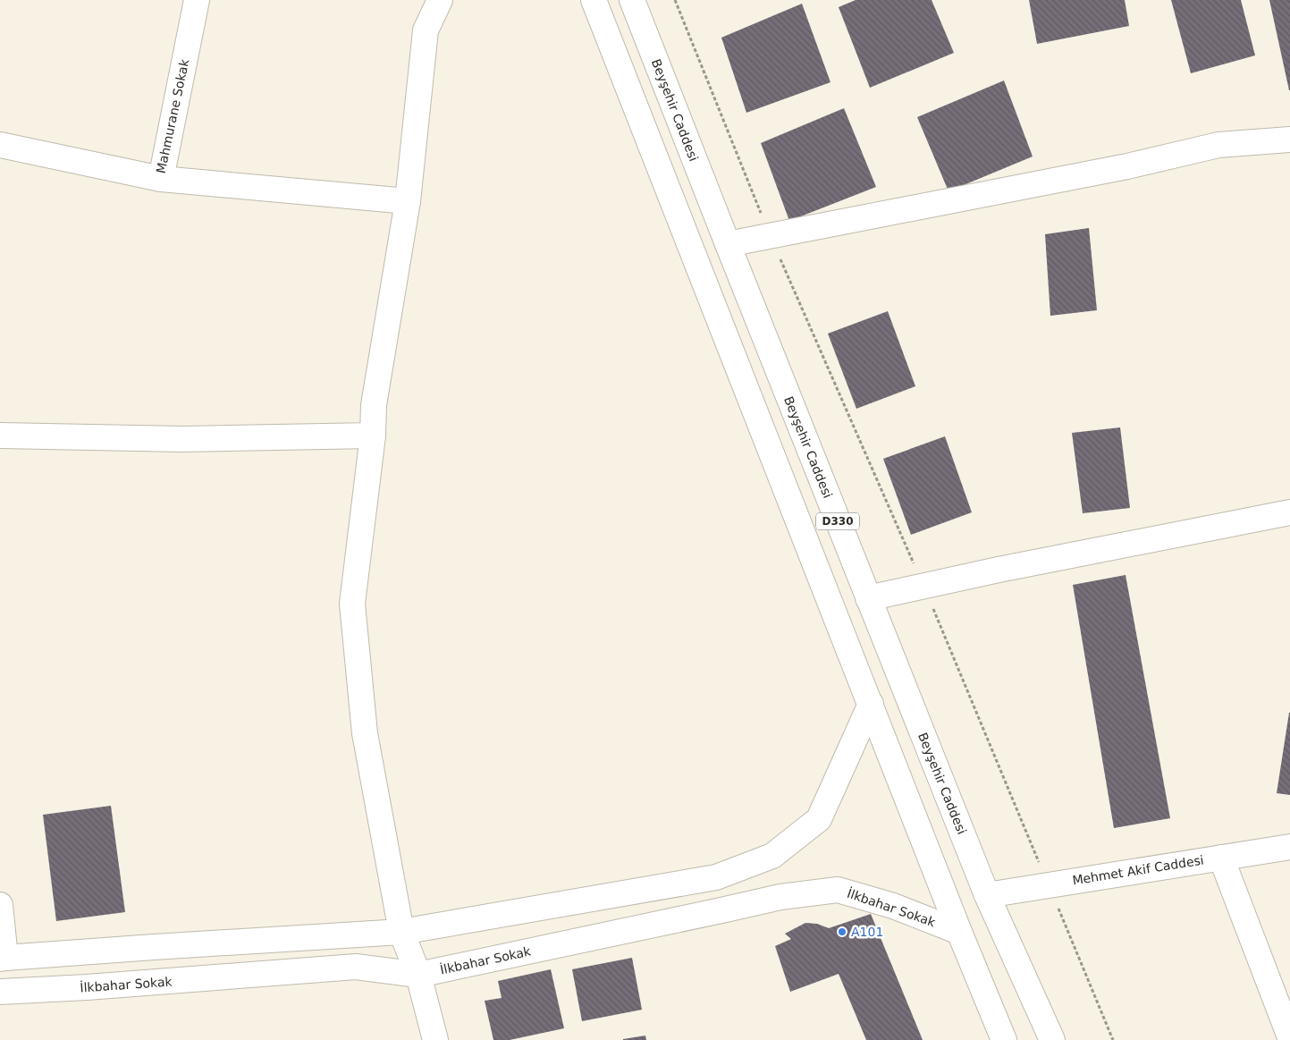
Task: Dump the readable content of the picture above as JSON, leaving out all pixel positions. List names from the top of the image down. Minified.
{"streets":{"main road":["Beyşehir Caddesi","Mahmurane Sokak","D330","Mehmet Akif Caddesi","İlkbahar Sokak"]},"crossings":[["Beyşehir Caddesi","Mehmet Akif Caddesi"],["D330","İlkbahar Sokak"]],"places":["A101"]}
